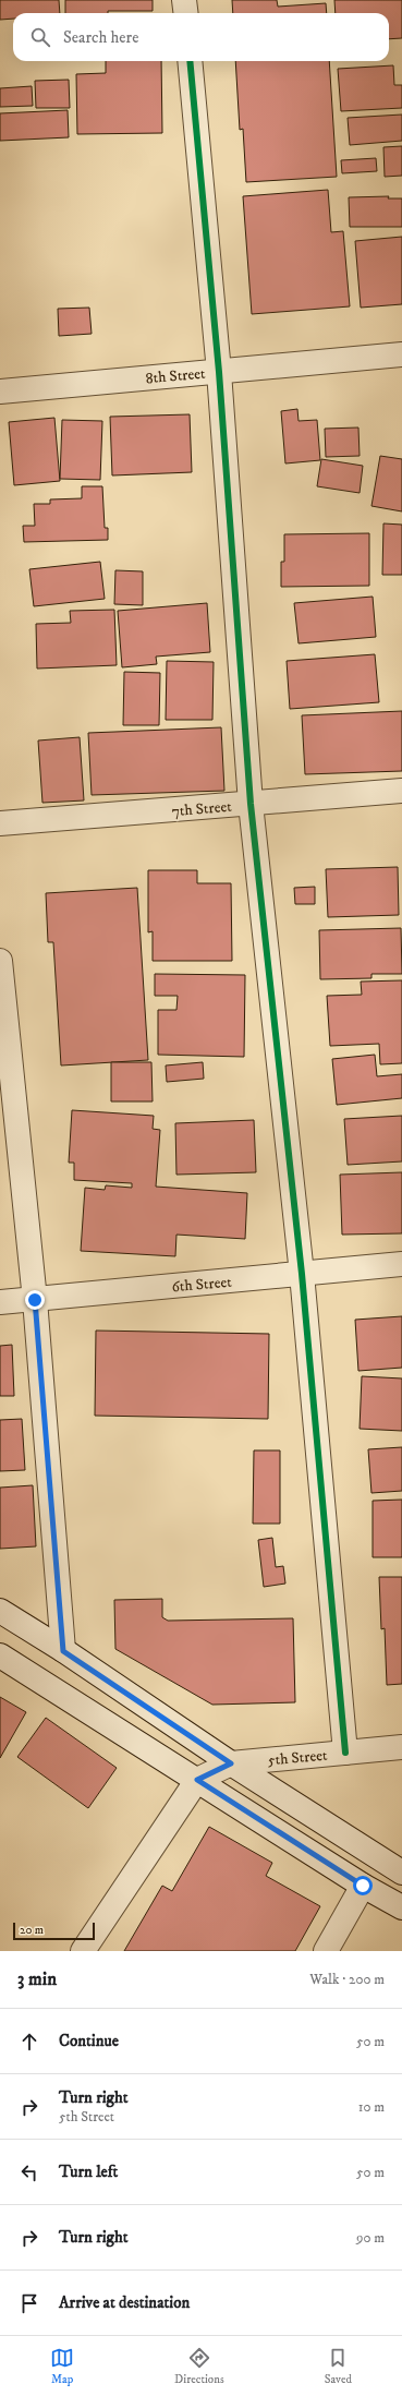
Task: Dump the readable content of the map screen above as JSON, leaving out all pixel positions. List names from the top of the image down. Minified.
{"streets":{"street":["8th Street","7th Street","6th Street","5th Street"]},"scale_bar":"20 m","page":{"search":"Search here","scale":"20 m","heading":["3 min","Walk · 200 m"],"list":[["Continue","50 m"],["Turn right","5th Street","10 m"],["Turn left","50 m"],["Turn right","90 m"],"Arrive at destination"],"nav":["Map","Directions","Saved"]}}
